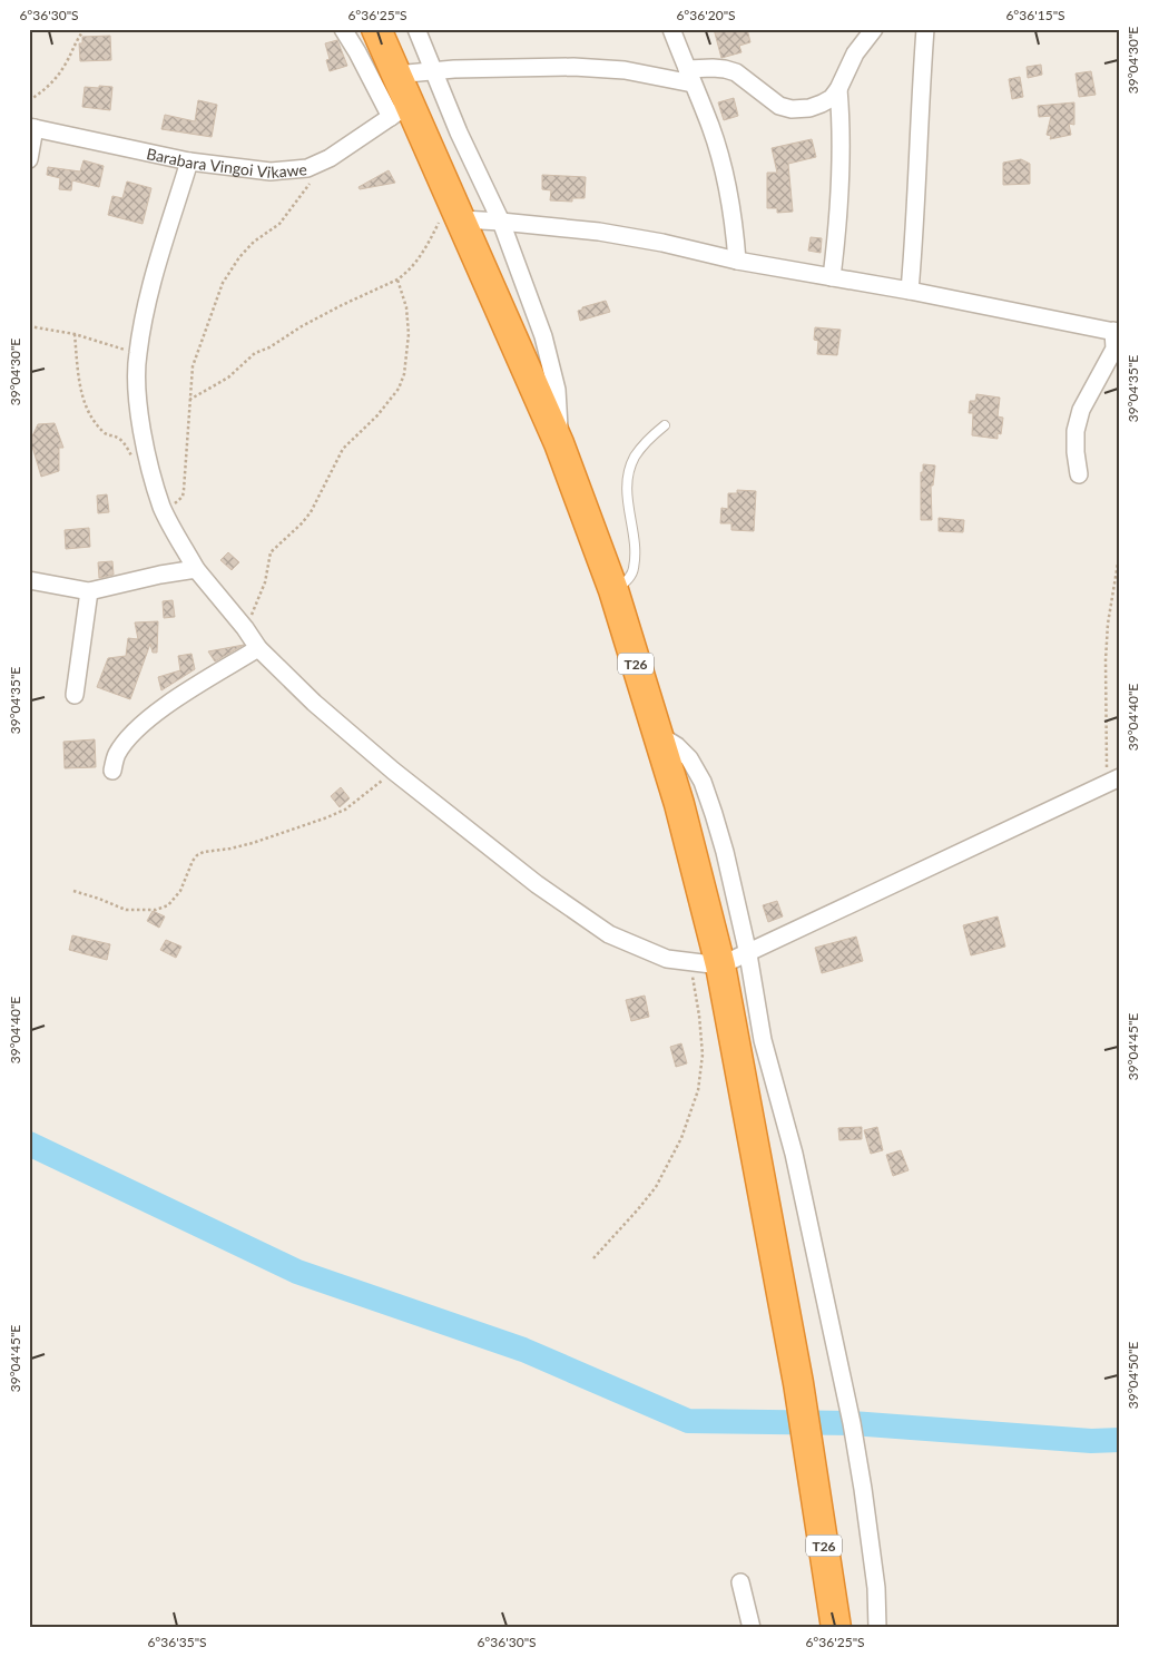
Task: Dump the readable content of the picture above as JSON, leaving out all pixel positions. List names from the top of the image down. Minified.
{"streets":{"highway":["T26"],"street":["Barabara Vingoi Vikawe"]},"crossings":[["Barabara Vingoi Vikawe","T26"]],"coordinates":["6°36'30\"S","6°36'25\"S","6°36'20\"S","6°36'15\"S","39°04'30\"E","39°04'35\"E","39°04'40\"E","39°04'45\"E","39°04'50\"E","6°36'35\"S"]}
